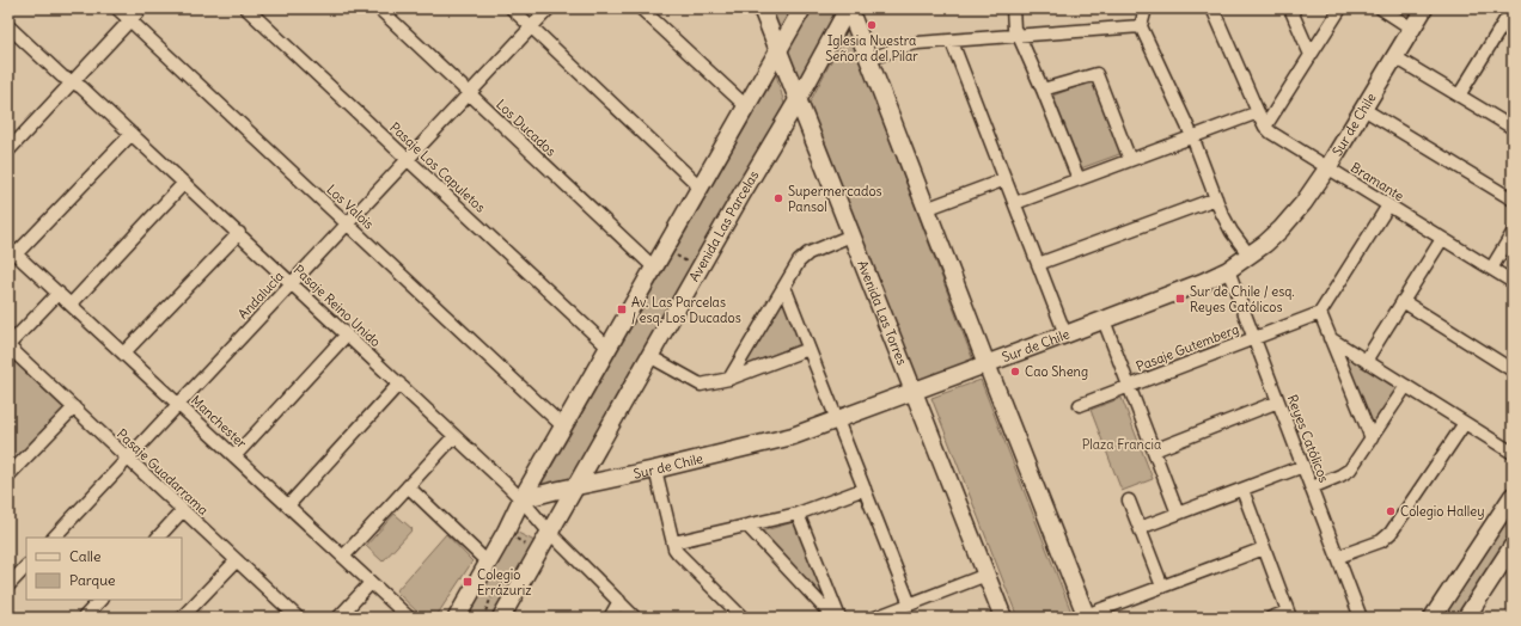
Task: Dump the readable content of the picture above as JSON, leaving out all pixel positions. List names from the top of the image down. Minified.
{"streets":{"street":["Sur de Chile","Los Ducados","Pasaje Los Capuletos","Bramante","Los Valois","Avenida Las Parcelas","Andalucía","Pasaje Reino Unido","Avenida Las Torres","Pasaje Gutemberg","Manchester","Reyes Católicos","Pasaje Guadarrama"]},"crossings":[["Sur de Chile","Bramante"],["Sur de Chile","Avenida Las Parcelas"],["Sur de Chile","Pasaje Reino Unido"],["Sur de Chile","Avenida Las Torres"],["Sur de Chile","Reyes Católicos"],["Los Ducados","Andalucía"],["Pasaje Los Capuletos","Andalucía"],["Los Valois","Andalucía"],["Avenida Las Parcelas","Pasaje Reino Unido"],["Avenida Las Parcelas","Avenida Las Torres"],["Andalucía","Pasaje Reino Unido"],["Andalucía","Manchester"],["Andalucía","Pasaje Guadarrama"],["Pasaje Gutemberg","Reyes Católicos"]],"parks":["Plaza Francia"],"places":{"other":["Iglesia Nuestra Señora del Pilar","Supermercados Pansol","Cao Sheng","Colegio Halley"],"transit":["Sur de Chile / esq. Reyes Católicos","Av. Las Parcelas / esq. Los Ducados","Colegio Errázuriz"]},"legend":["Calle","Parque"]}
